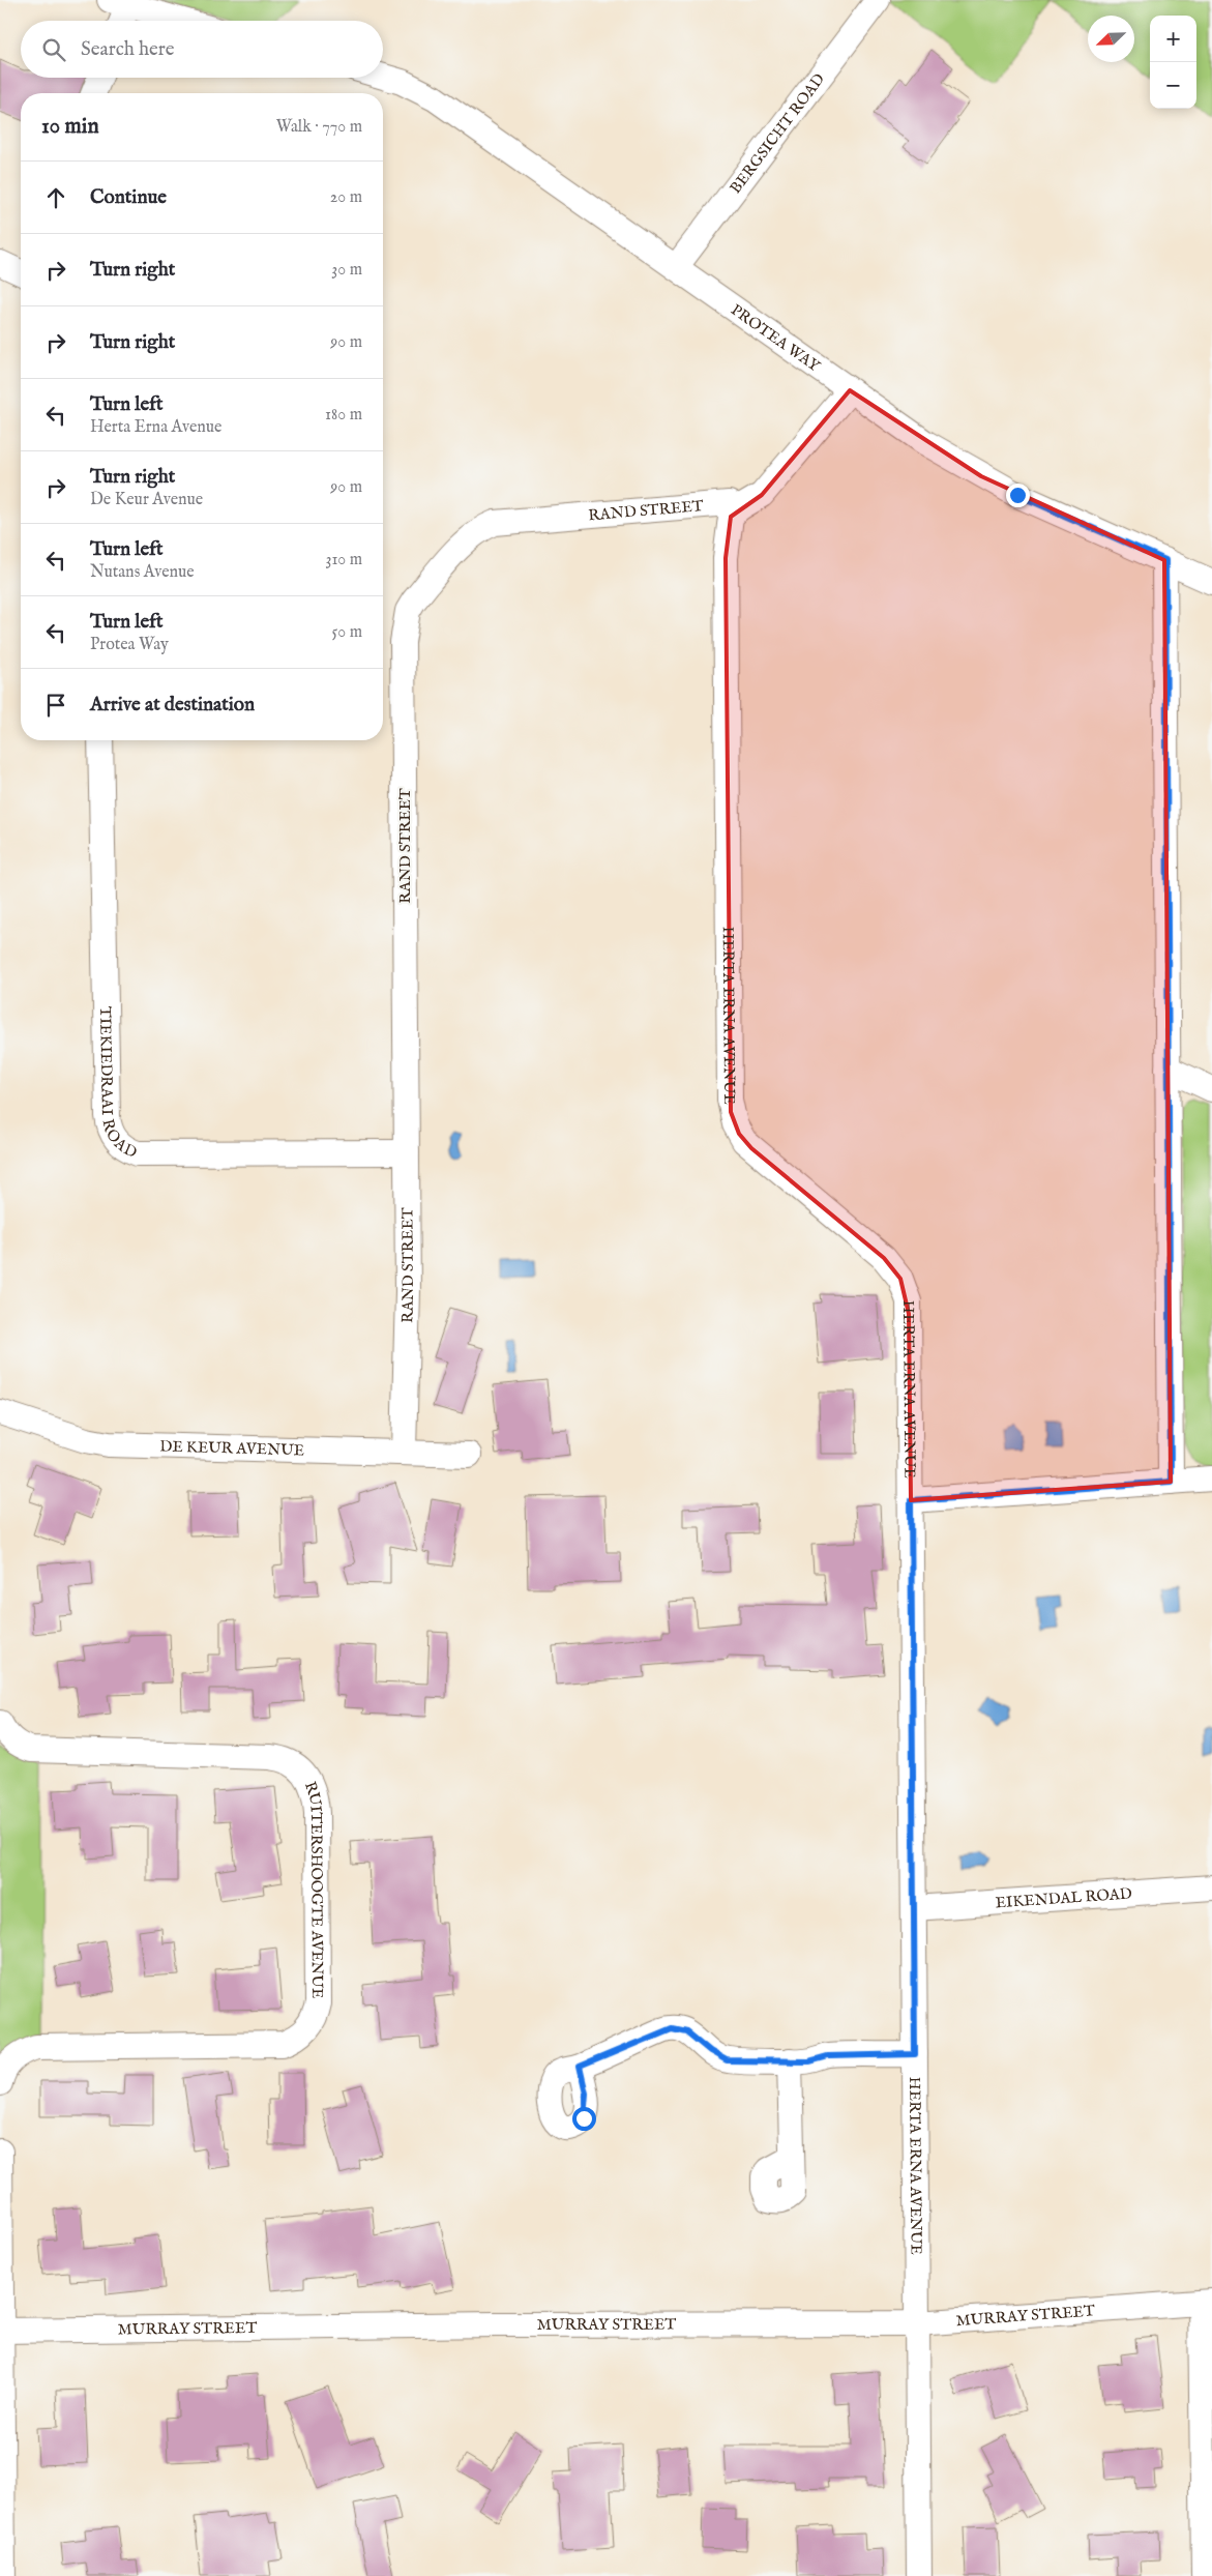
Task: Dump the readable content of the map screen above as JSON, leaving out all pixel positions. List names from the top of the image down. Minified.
{"streets":{"street":["BERGSICHT ROAD","PROTEA WAY","RAND STREET","HERTA ERNA AVENUE","TIEKIEDRAAI ROAD","DE KEUR AVENUE","RUITERSHOOGTE AVENUE","EIKENDAL ROAD","MURRAY STREET"]},"crossings":[["BERGSICHT ROAD","PROTEA WAY"],["RAND STREET","HERTA ERNA AVENUE"],["RAND STREET","TIEKIEDRAAI ROAD"],["RAND STREET","DE KEUR AVENUE"],["HERTA ERNA AVENUE","EIKENDAL ROAD"],["HERTA ERNA AVENUE","MURRAY STREET"]],"north":"bottom left","page":{"map_buttons":["+","−"],"search":"Search here","heading":["10 min","Walk · 770 m"],"list":[["Continue","20 m"],["Turn right","30 m"],["Turn right","90 m"],["Turn left","Herta Erna Avenue","180 m"],["Turn right","De Keur Avenue","90 m"],["Turn left","Nutans Avenue","310 m"],["Turn left","Protea Way","50 m"],"Arrive at destination"]}}
